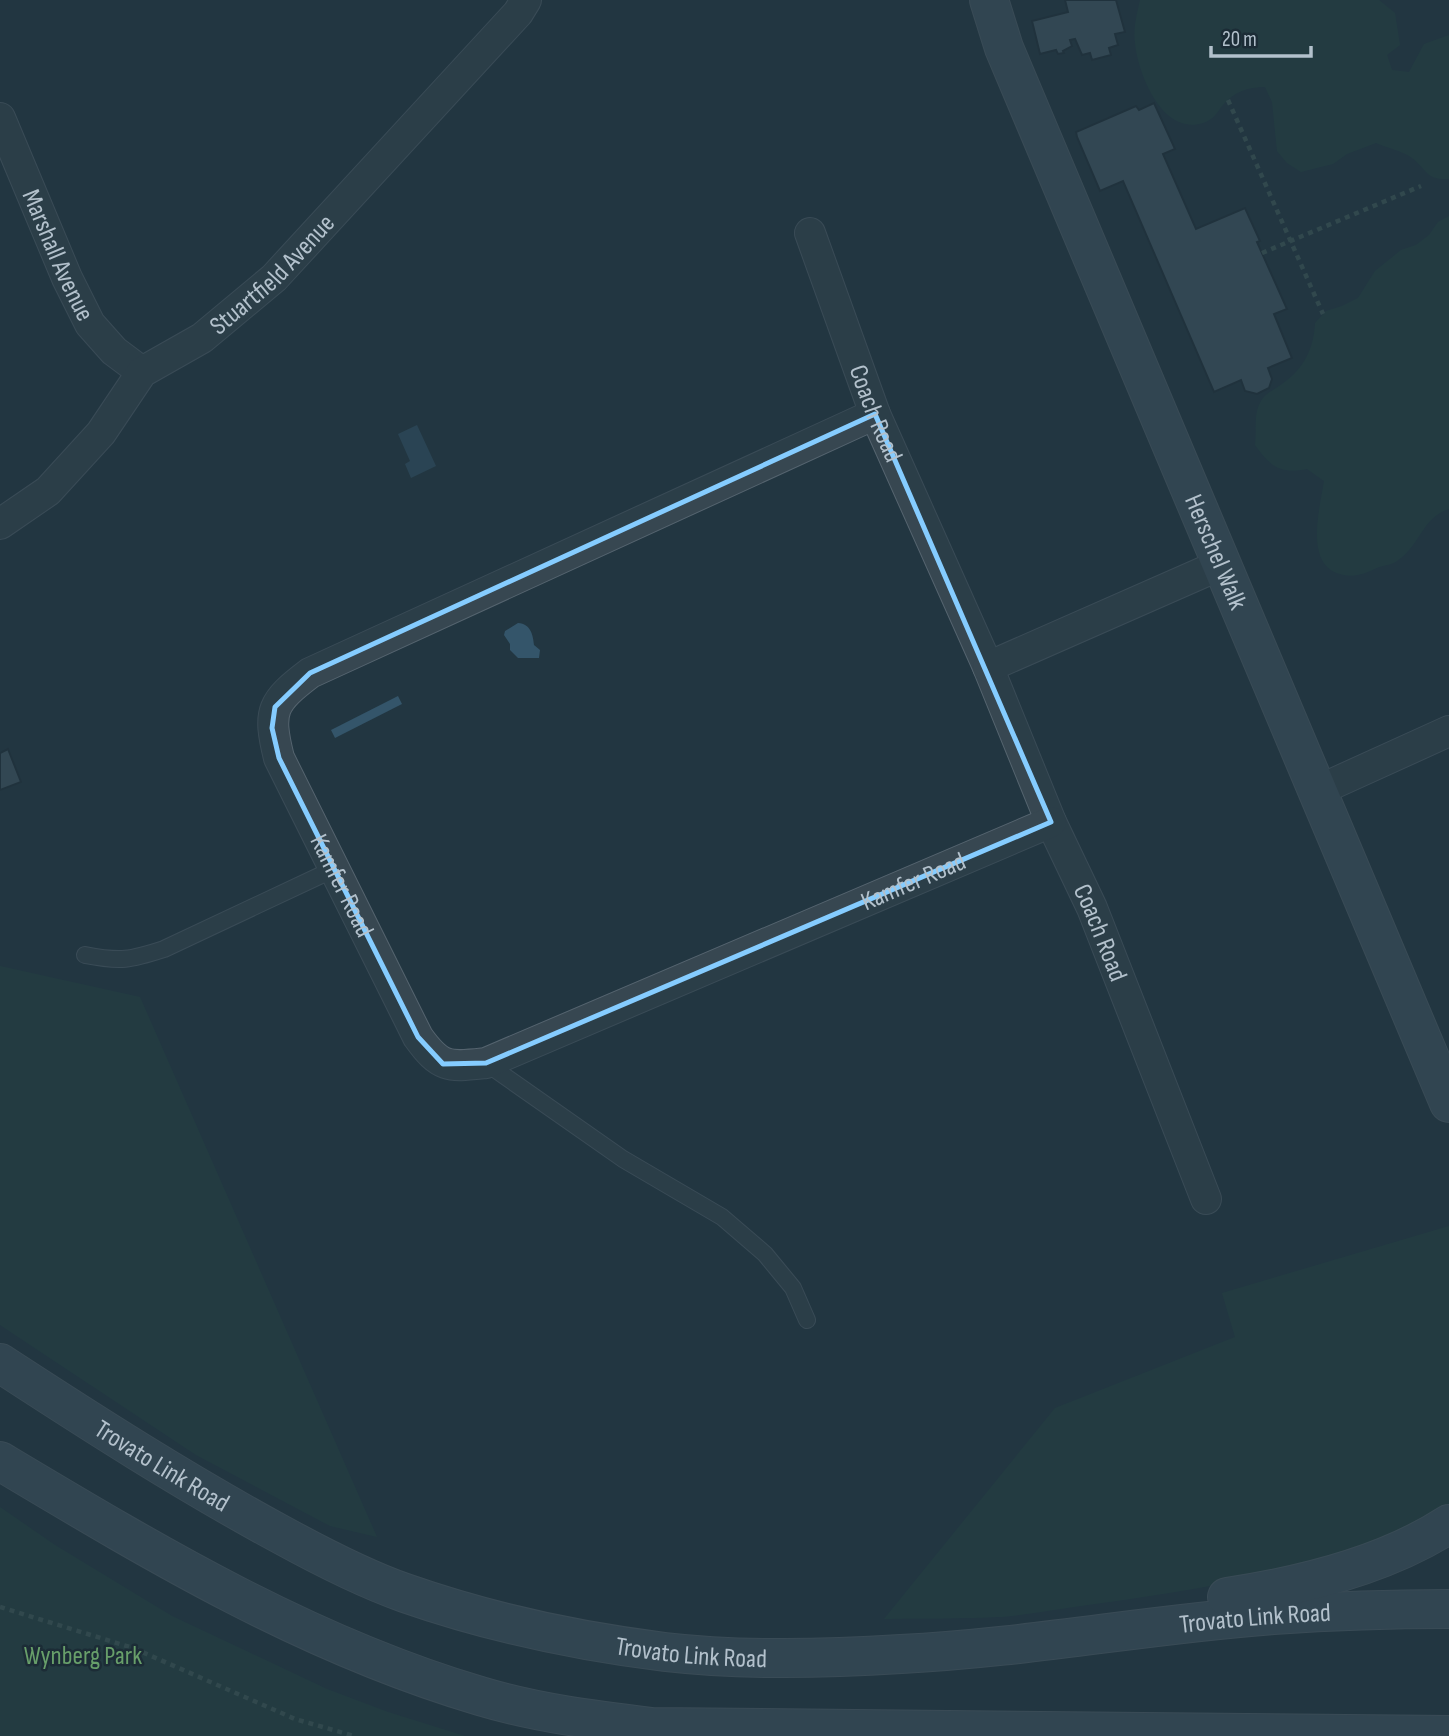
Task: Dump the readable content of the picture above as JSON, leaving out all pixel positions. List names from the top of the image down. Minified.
{"streets":{"main road":["Herschel Walk","Trovato Link Road"],"street":["Marshall Avenue","Stuartfield Avenue","Coach Road","Kamfer Road"]},"crossings":[["Marshall Avenue","Stuartfield Avenue"],["Coach Road","Kamfer Road"]],"parks":["Wynberg Park"],"scale_bar":"20 m"}
